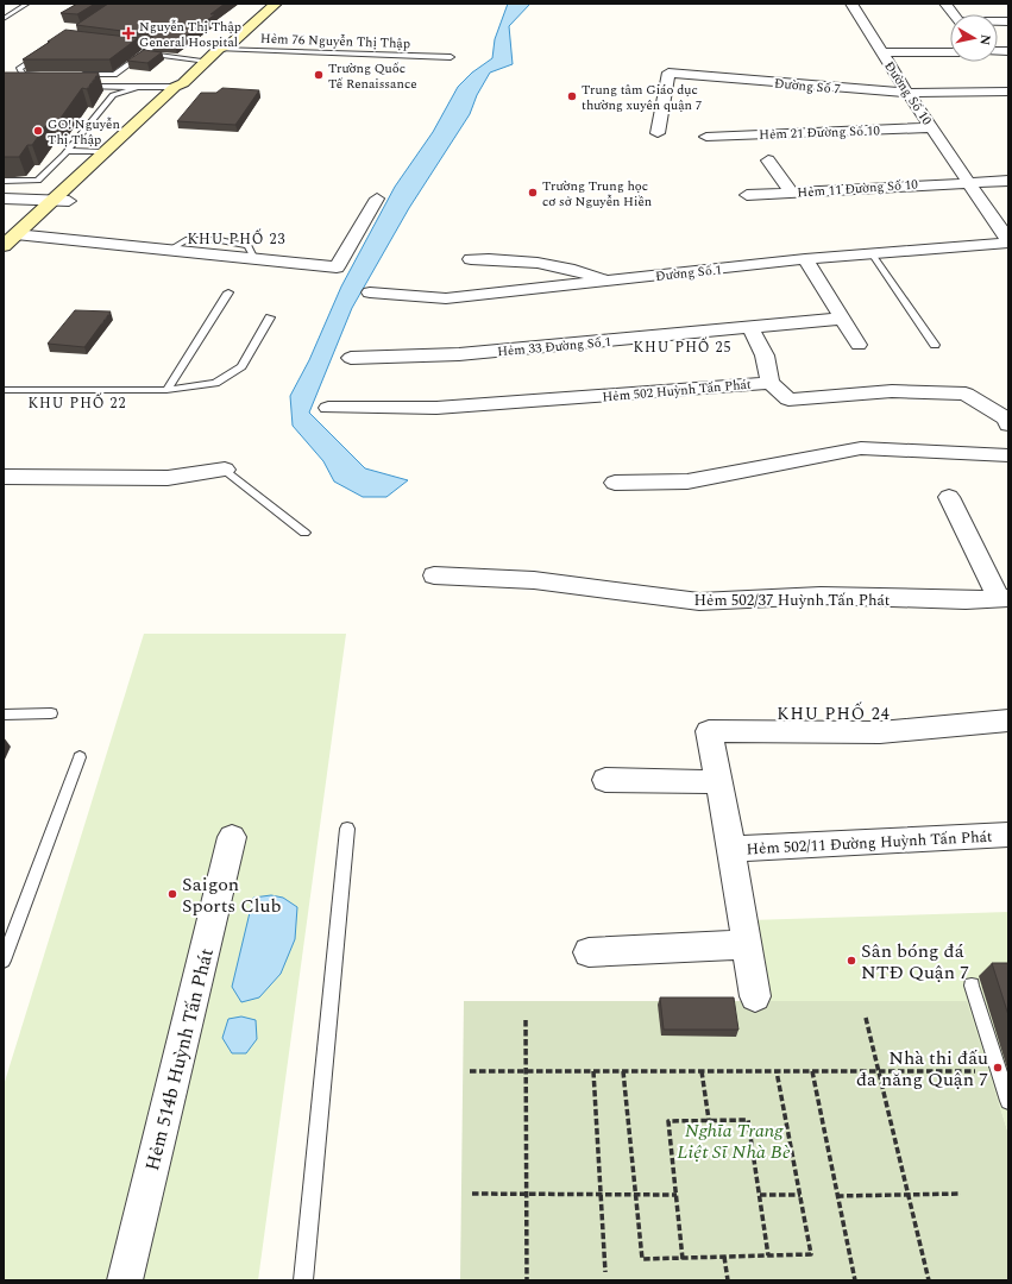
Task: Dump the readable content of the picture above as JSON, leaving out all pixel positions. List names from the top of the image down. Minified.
{"streets":{"street":["Đường Số 7","Đường Số 10","Hẻm 21 Đường Số 10","Hẻm 11 Đường Số 10","Đường Số 1","Hẻm 33 Đường Số 1","Hẻm 502 Huỳnh Tấn Phát","Hẻm 502/37 Huỳnh Tấn Phát","Hẻm 502/11 Đường Huỳnh Tấn Phát","Hẻm 514b Huỳnh Tấn Phát"],"lane":["Hẻm 76 Nguyễn Thị Thập"]},"crossings":[["Đường Số 7","Đường Số 10"],["Đường Số 10","Hẻm 21 Đường Số 10"],["Đường Số 10","Hẻm 11 Đường Số 10"]],"districts":["KHU PHỐ 23","KHU PHỐ 25","KHU PHỐ 22","KHU PHỐ 24"],"parks":["Nghĩa Trang Liệt Sĩ Nhà Bè"],"places":{"health":["Nguyễn Thị Thập General Hospital"],"other":["Trường Quốc Tế Renaissance","Trung tâm Giáo dục thường xuyên quận 7","GO! Nguyễn Thị Thập","Trường Trung học cơ sở Nguyễn Hiền","Saigon Sports Club","Sân bóng đá NTĐ Quận 7","Nhà thi đấu đa năng Quận 7"]},"north":"right"}
